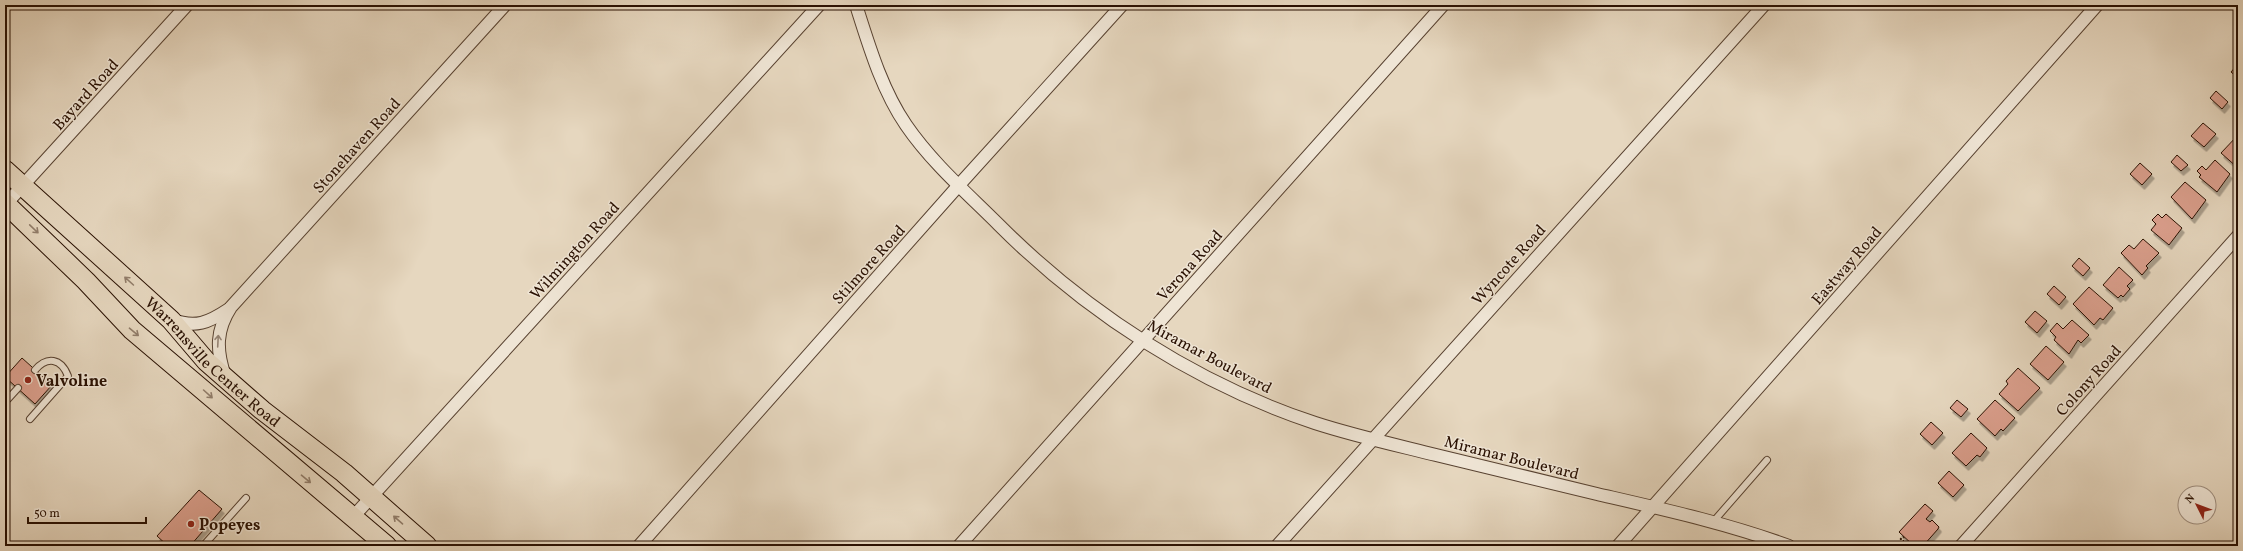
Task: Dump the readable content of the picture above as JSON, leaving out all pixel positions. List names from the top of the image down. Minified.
{"streets":{"main road":["Warrensville Center Road"],"street":["Bayard Road","Stonehaven Road","Wilmington Road","Stilmore Road","Wyncote Road","Verona Road","Eastway Road","Miramar Boulevard","Colony Road"]},"crossings":[["Bayard Road","Warrensville Center Road"],["Stonehaven Road","Warrensville Center Road"],["Wilmington Road","Warrensville Center Road"],["Stilmore Road","Miramar Boulevard"],["Wyncote Road","Miramar Boulevard"],["Verona Road","Miramar Boulevard"],["Eastway Road","Miramar Boulevard"]],"places":["Valvoline","Popeyes"],"scale_bar":"50 m","north":"top left"}
